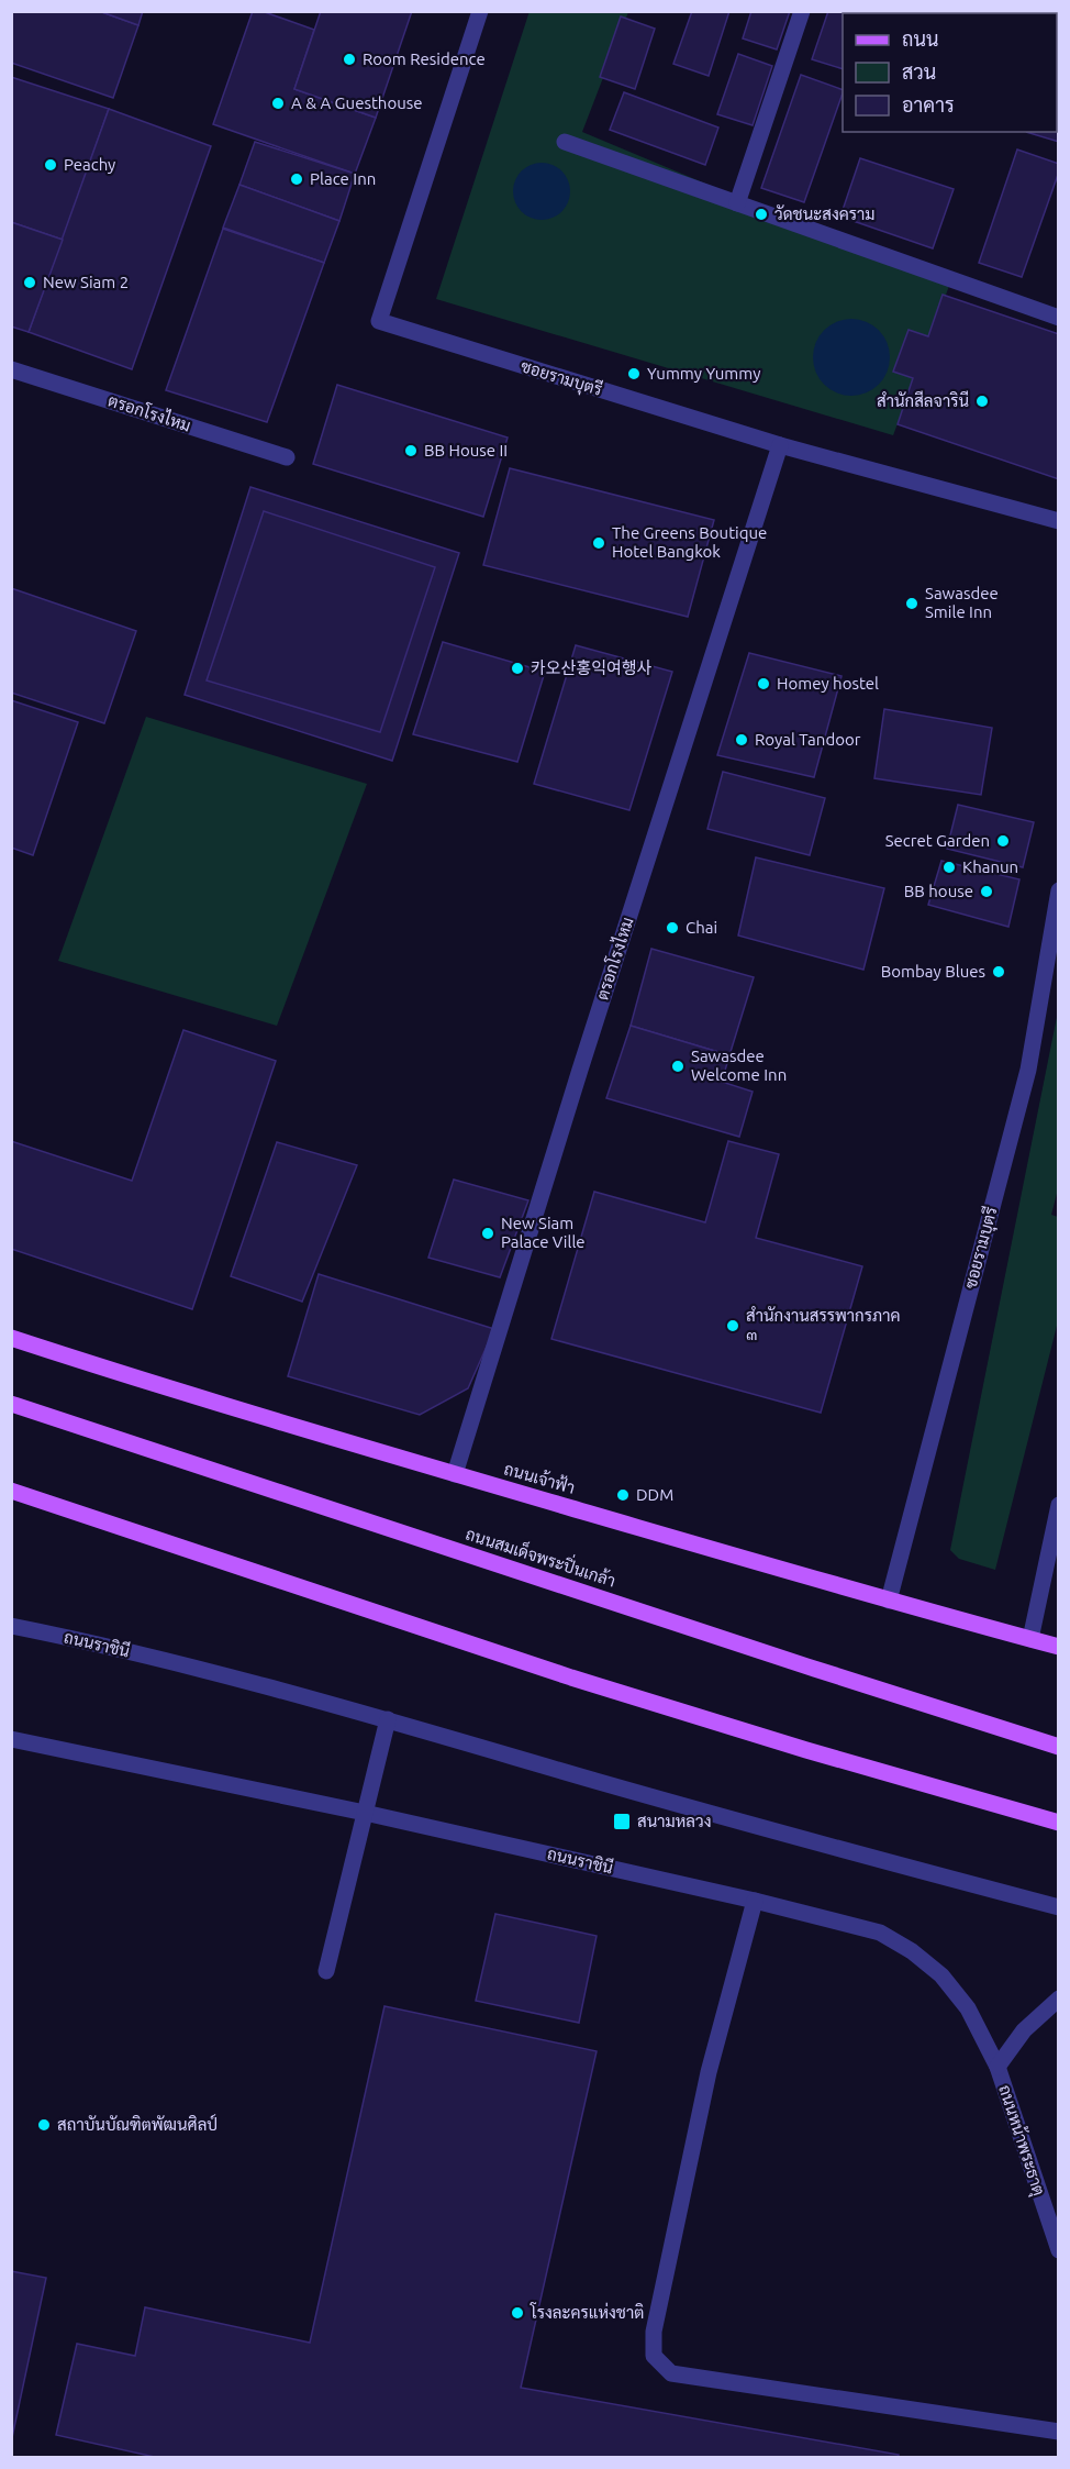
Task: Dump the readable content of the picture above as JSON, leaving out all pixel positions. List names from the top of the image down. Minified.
{"streets":{"main road":["ถนนเจ้าฟ้า","ถนนสมเด็จพระปิ่นเกล้า"],"street":["ซอยรามบุตรี","ตรอกโรงไหม","ถนนราชินี","ถนนหน้าพระธาตุ"]},"crossings":[["ซอยรามบุตรี","ตรอกโรงไหม"],["ซอยรามบุตรี","ถนนเจ้าฟ้า"],["ตรอกโรงไหม","ถนนเจ้าฟ้า"],["ถนนราชินี","ถนนหน้าพระธาตุ"]],"places":{"other":["Room Residence","A & A Guesthouse","Peachy","Place Inn","วัดชนะสงคราม","New Siam 2","Yummy Yummy","สำนักสีลจารินี","BB House II","The Greens Boutique Hotel Bangkok","Sawasdee Smile Inn","카오산홍익여행사","Homey hostel","Royal Tandoor","Secret Garden","Khanun","BB house","Chai","Bombay Blues","Sawasdee Welcome Inn","New Siam Palace Ville","สำนักงานสรรพากรภาค ๓","DDM","สถาบันบัณฑิตพัฒนศิลป์","โรงละครแห่งชาติ"],"transit":["สนามหลวง"]},"legend":["ถนน","สวน","อาคาร"]}
